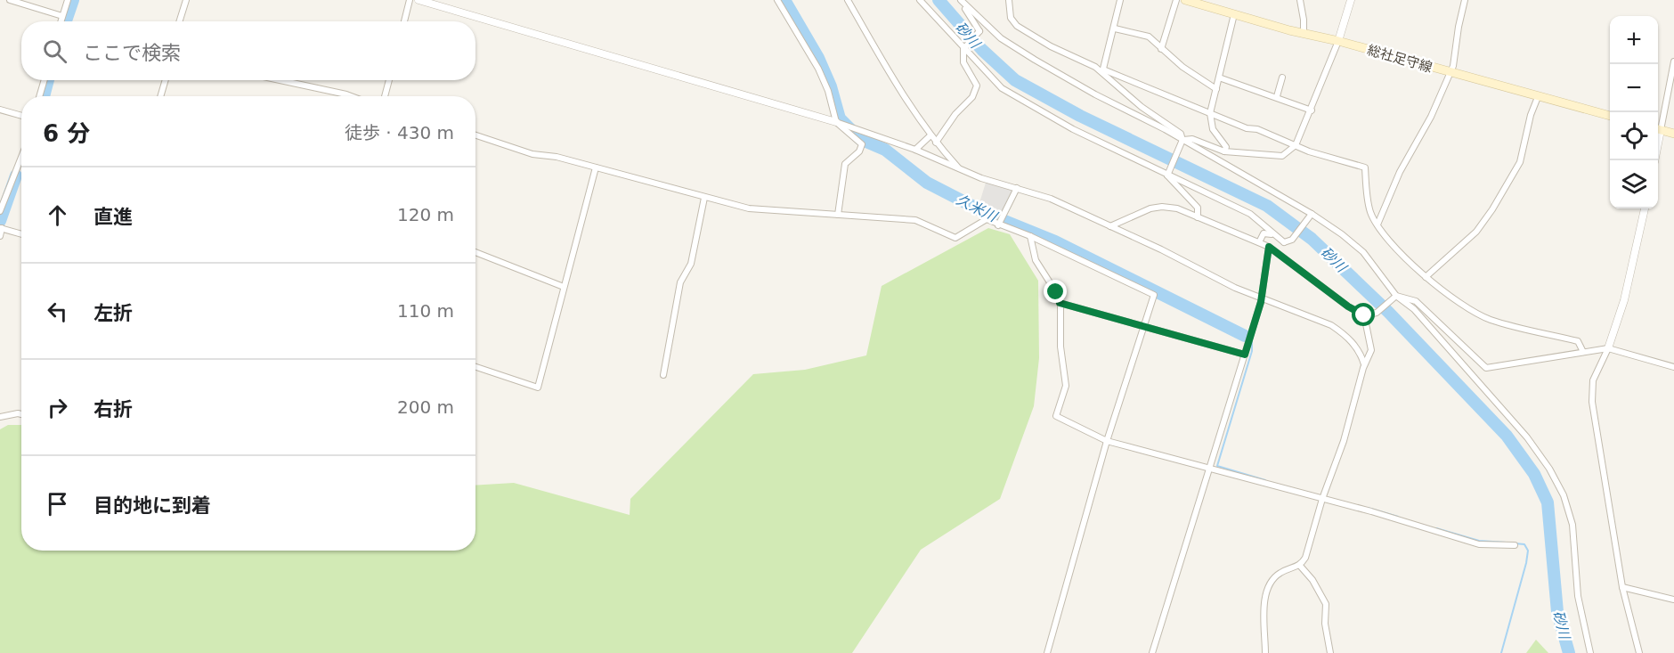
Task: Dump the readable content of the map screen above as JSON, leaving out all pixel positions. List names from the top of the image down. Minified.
{"streets":{"main road":["総社足守線"]},"water":["砂川","久米川"],"page":{"map_buttons":["+","−"],"search":"ここで検索","heading":["6 分","徒歩 · 430 m"],"list":[["直進","120 m"],["左折","110 m"],["右折","200 m"],"目的地に到着"]}}
